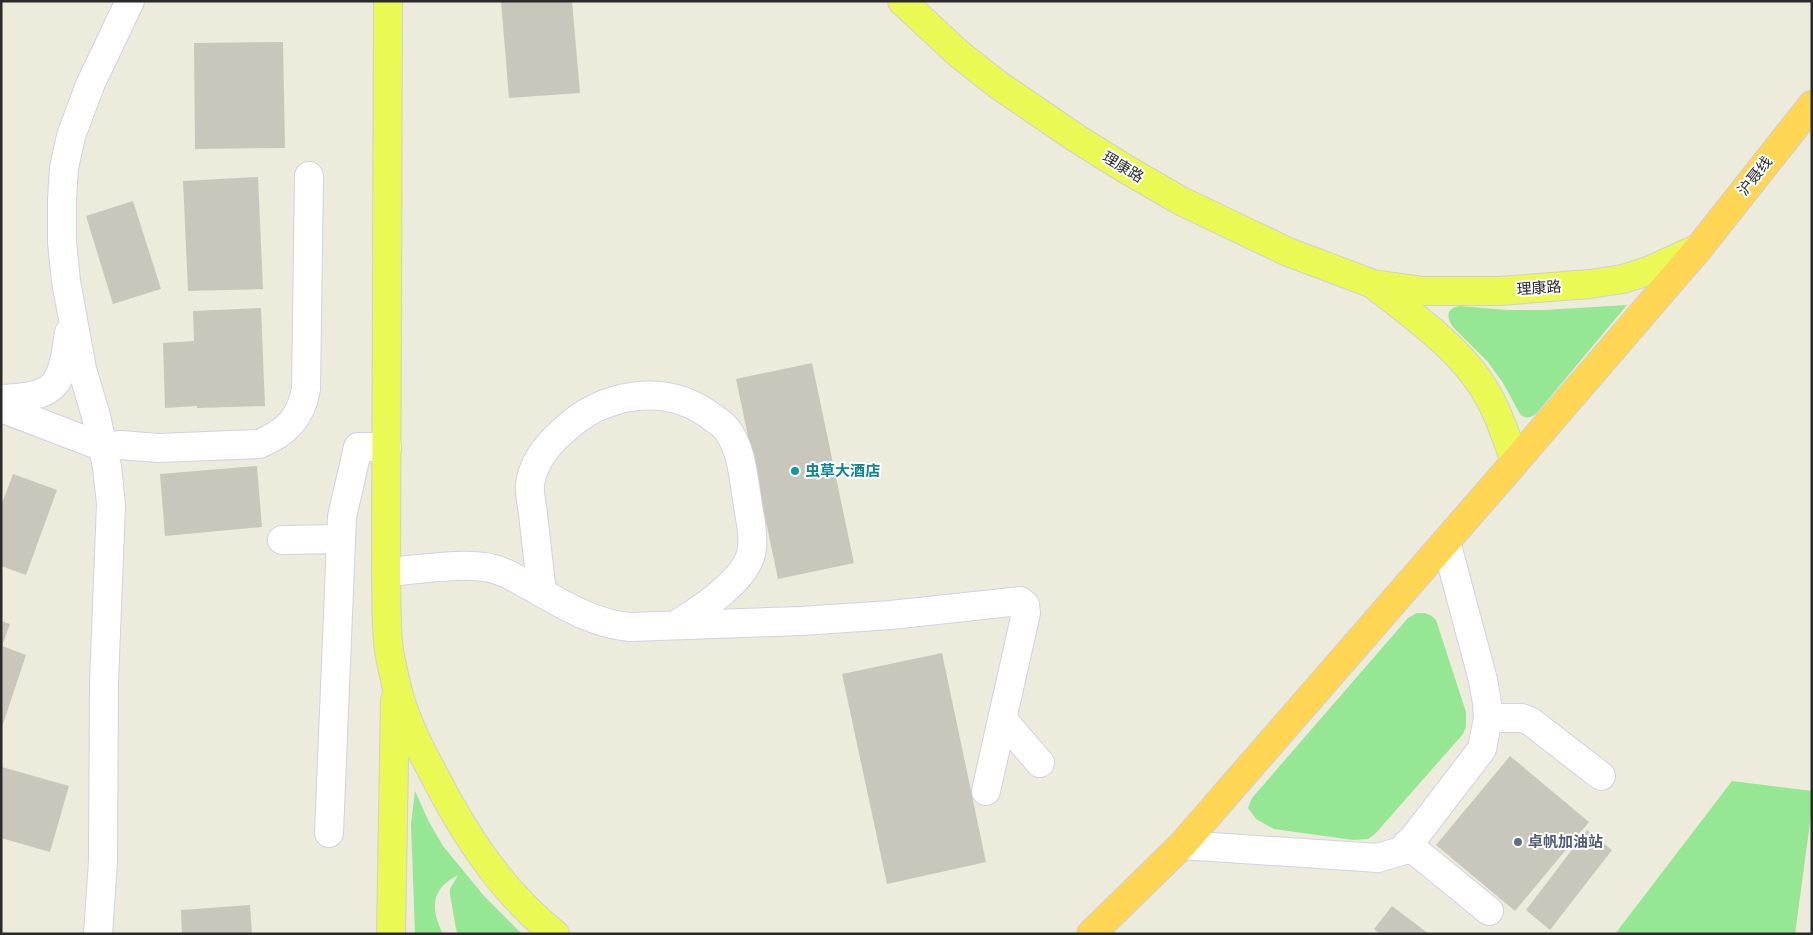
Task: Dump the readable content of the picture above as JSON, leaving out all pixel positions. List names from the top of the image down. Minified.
{"streets":{"highway":["沪聂线"],"main road":["理康路"]},"crossings":[["理康路","沪聂线"]],"places":["虫草大酒店","卓帆加油站"]}
